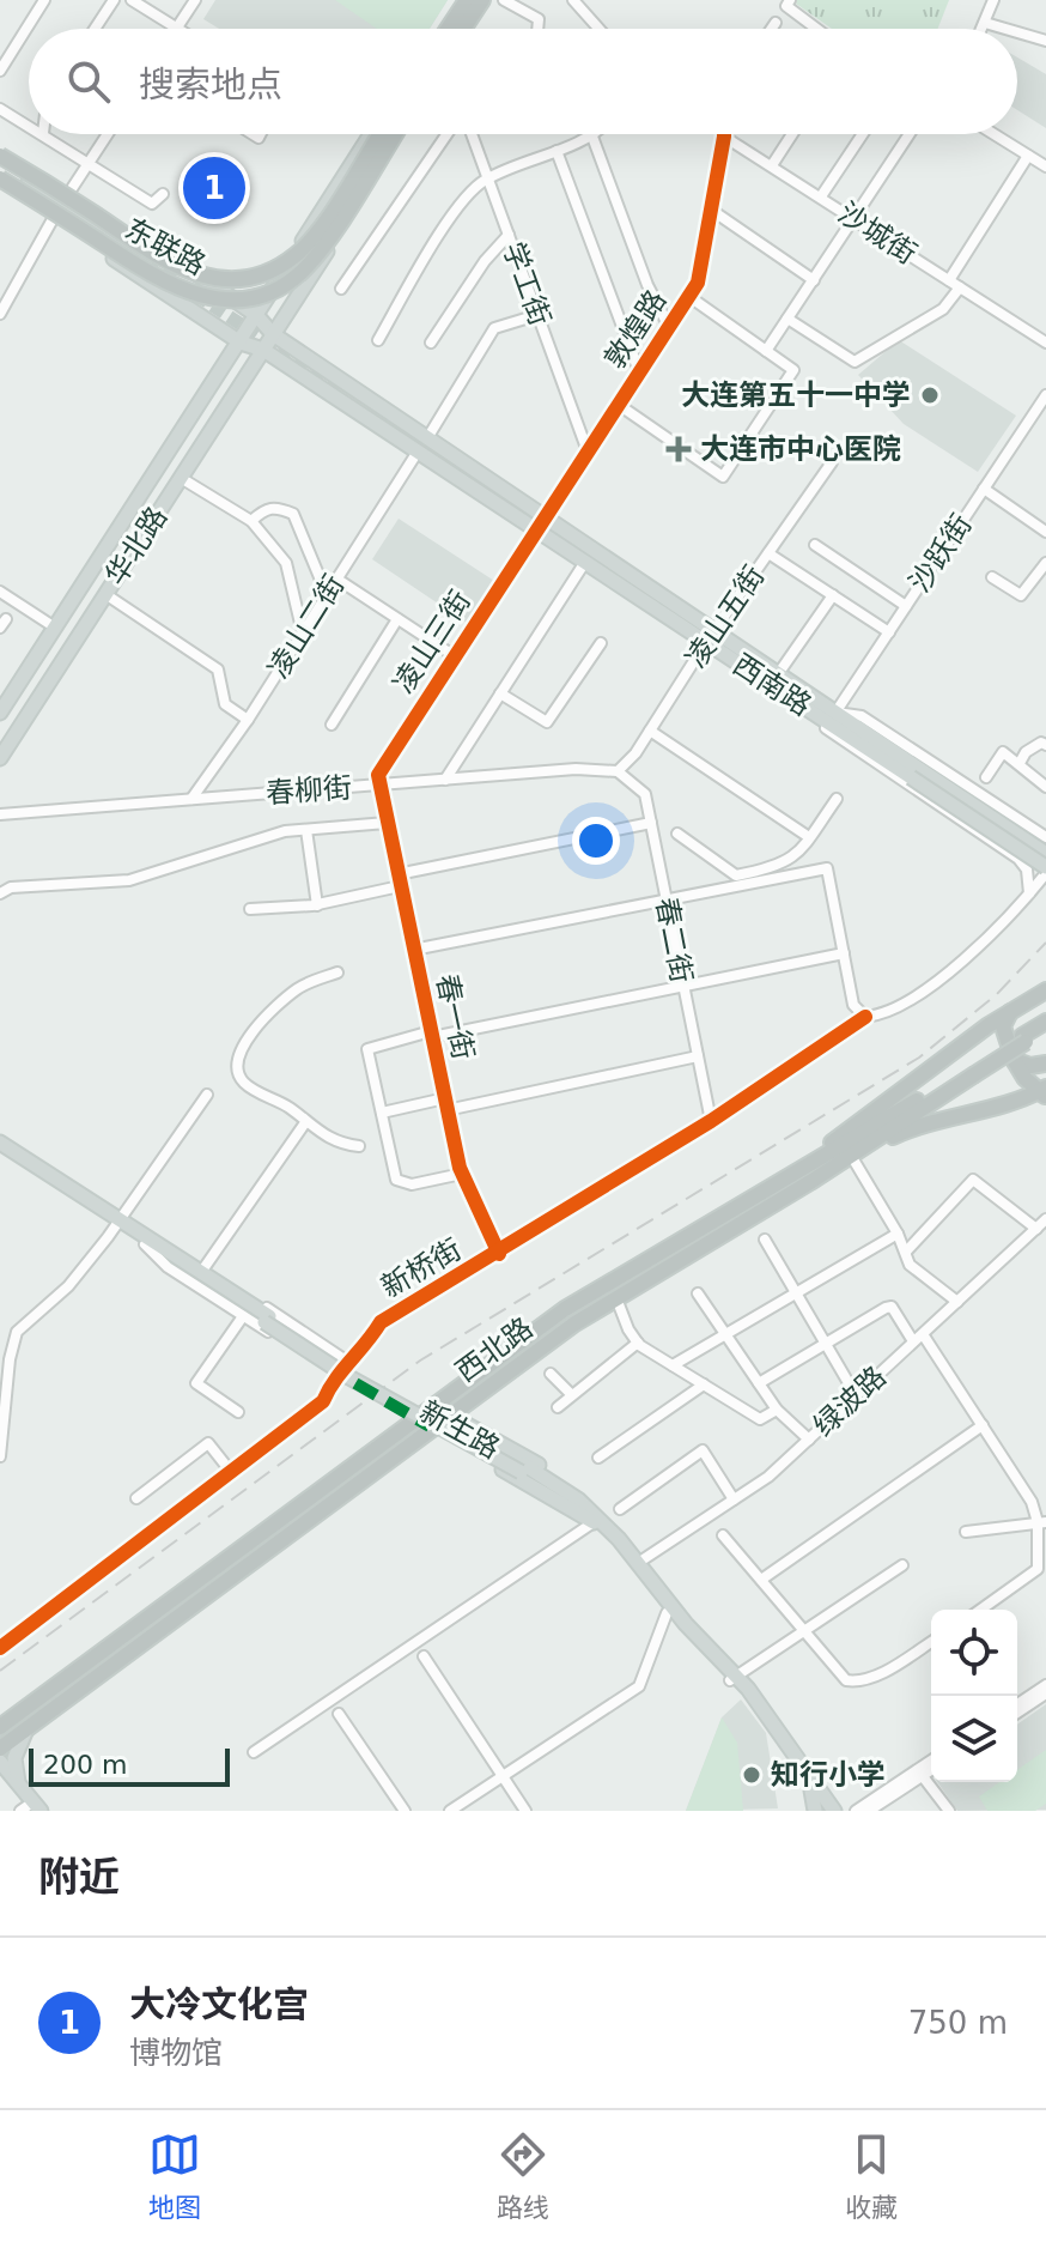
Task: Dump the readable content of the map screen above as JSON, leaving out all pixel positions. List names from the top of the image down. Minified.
{"streets":{"highway":["东联路","西北路"],"main road":["华北路","西南路","新生路"],"street":["沙城街","学工街","敦煌路","沙跃街","凌山五街","凌山二街","凌山三街","春柳街","春二街","春一街","新桥街","绿波路"]},"crossings":[["沙城街","敦煌路"],["东联路","西南路"],["学工街","敦煌路"],["敦煌路","凌山三街"],["敦煌路","西南路"],["华北路","西南路"],["沙跃街","西南路"],["凌山五街","西南路"],["凌山五街","春柳街"],["凌山五街","春二街"],["凌山二街","西南路"],["凌山二街","春柳街"],["凌山三街","西南路"],["凌山三街","春柳街"],["凌山三街","春一街"],["春柳街","春二街"],["春柳街","春一街"],["春二街","新桥街"],["春一街","新桥街"],["绿波路","新生路"]],"places":{"other":["大连第五十一中学","知行小学"],"health":["大连市中心医院"]},"scale_bar":"200 m","page":{"search":"搜索地点","pins":"1","scale":"200 m","heading":"附近","list":[{"mark":"1","name":"大冷文化宫","note":"博物馆","value":"750 m"}],"nav":["地图","路线","收藏"]}}
